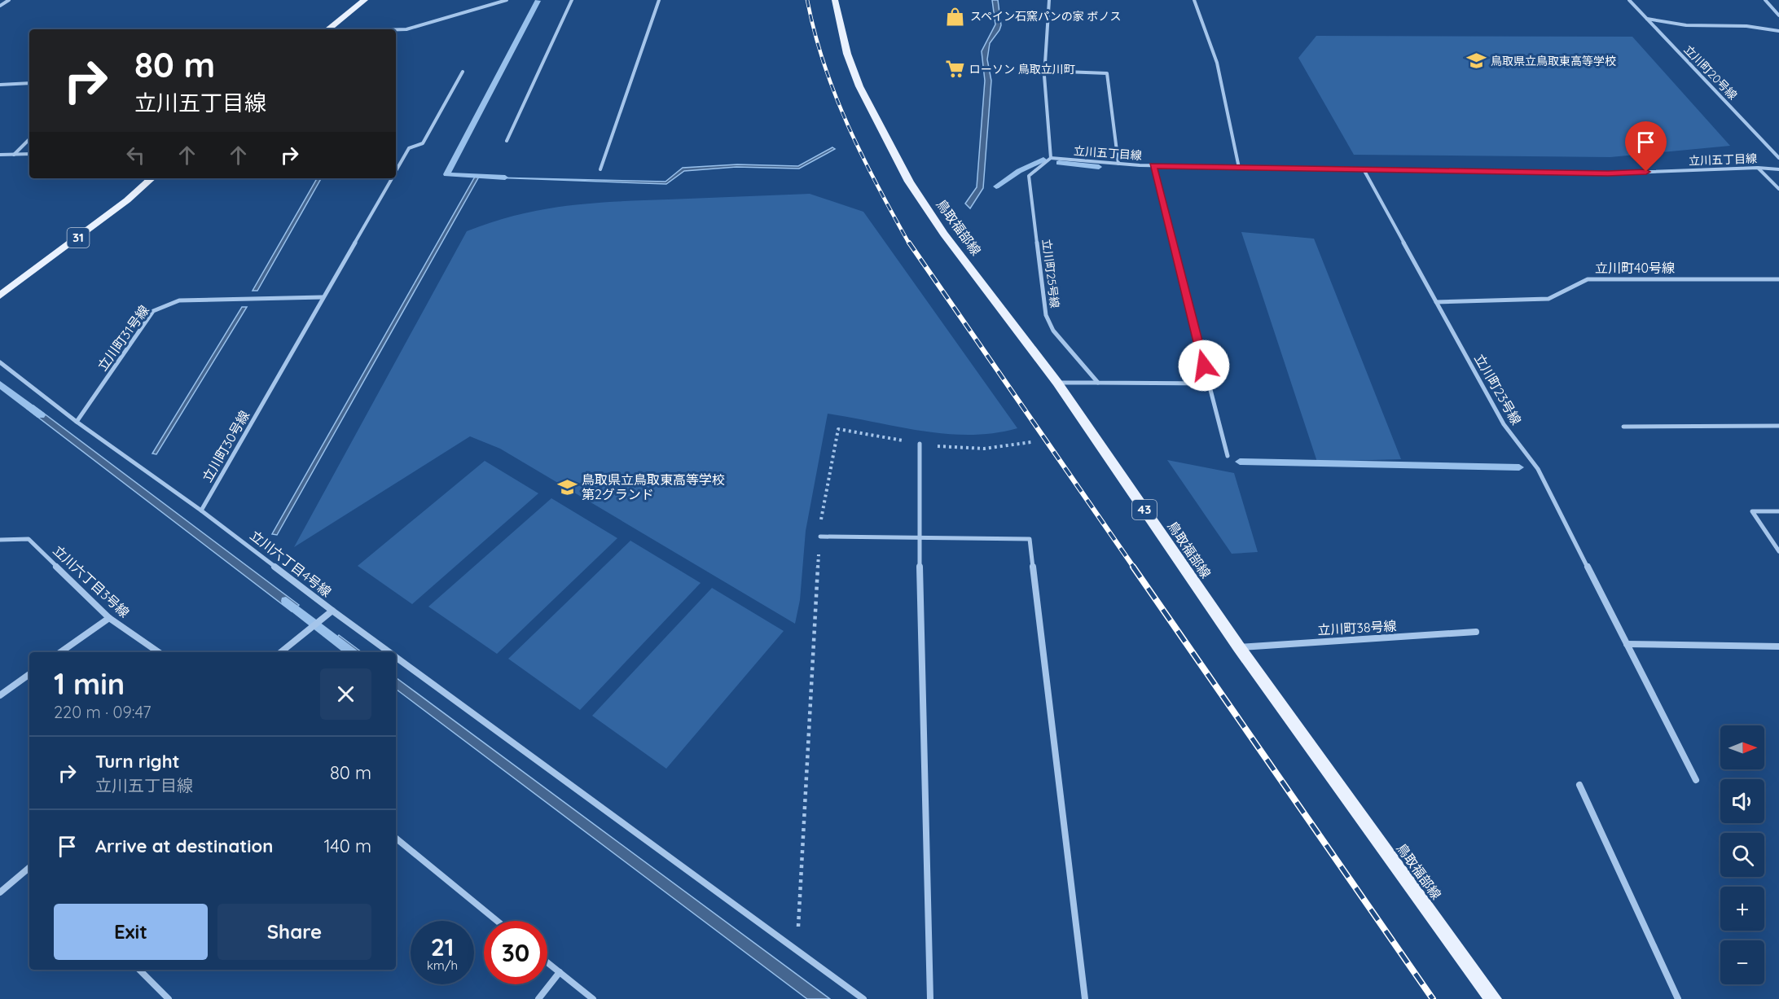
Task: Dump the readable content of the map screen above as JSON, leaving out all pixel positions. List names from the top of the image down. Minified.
{"streets":{"main road":["鳥取福部線","31","43"],"street":["立川町20号線","立川五丁目線","立川町40号線","立川町25号線","立川町31号線","立川町23号線","立川町30号線","立川六丁目4号線","立川六丁目3号線","立川町38号線"]},"crossings":[["立川五丁目線","立川町25号線"],["立川五丁目線","立川町23号線"],["鳥取福部線","立川町38号線"],["立川町40号線","立川町23号線"],["立川町31号線","立川町30号線"],["立川町30号線","立川六丁目4号線"]],"places":{"shop":["スペイン石窯パンの家 ボノス"],"school or university":["鳥取県立鳥取東高等学校","鳥取県立鳥取東高等学校 第2グランド"],"supermarket":["ローソン 鳥取立川町"]},"north":"right","page":{"turn":["80 m","立川五丁目線"],"heading":["1 min","220 m · 09:47"],"map_buttons":["+","−"],"list":[{"name":"Turn right","note":"立川五丁目線","value":"80 m"},{"name":"Arrive at destination","value":"140 m"}],"buttons":["Exit","Share"],"speed":"21 km/h","limit":"30"}}
